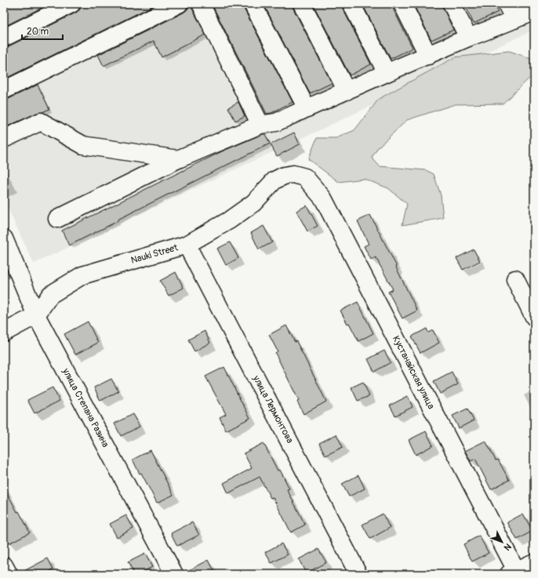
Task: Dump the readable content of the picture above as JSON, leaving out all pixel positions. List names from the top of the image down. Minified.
{"streets":{"street":["Nauki Street","Кустанайская улица","улица Степана Разина","улица Лермонтова"]},"crossings":[["Nauki Street","Кустанайская улица"],["Nauki Street","улица Степана Разина"],["Nauki Street","улица Лермонтова"]],"scale_bar":"20 m","north":"bottom right"}
